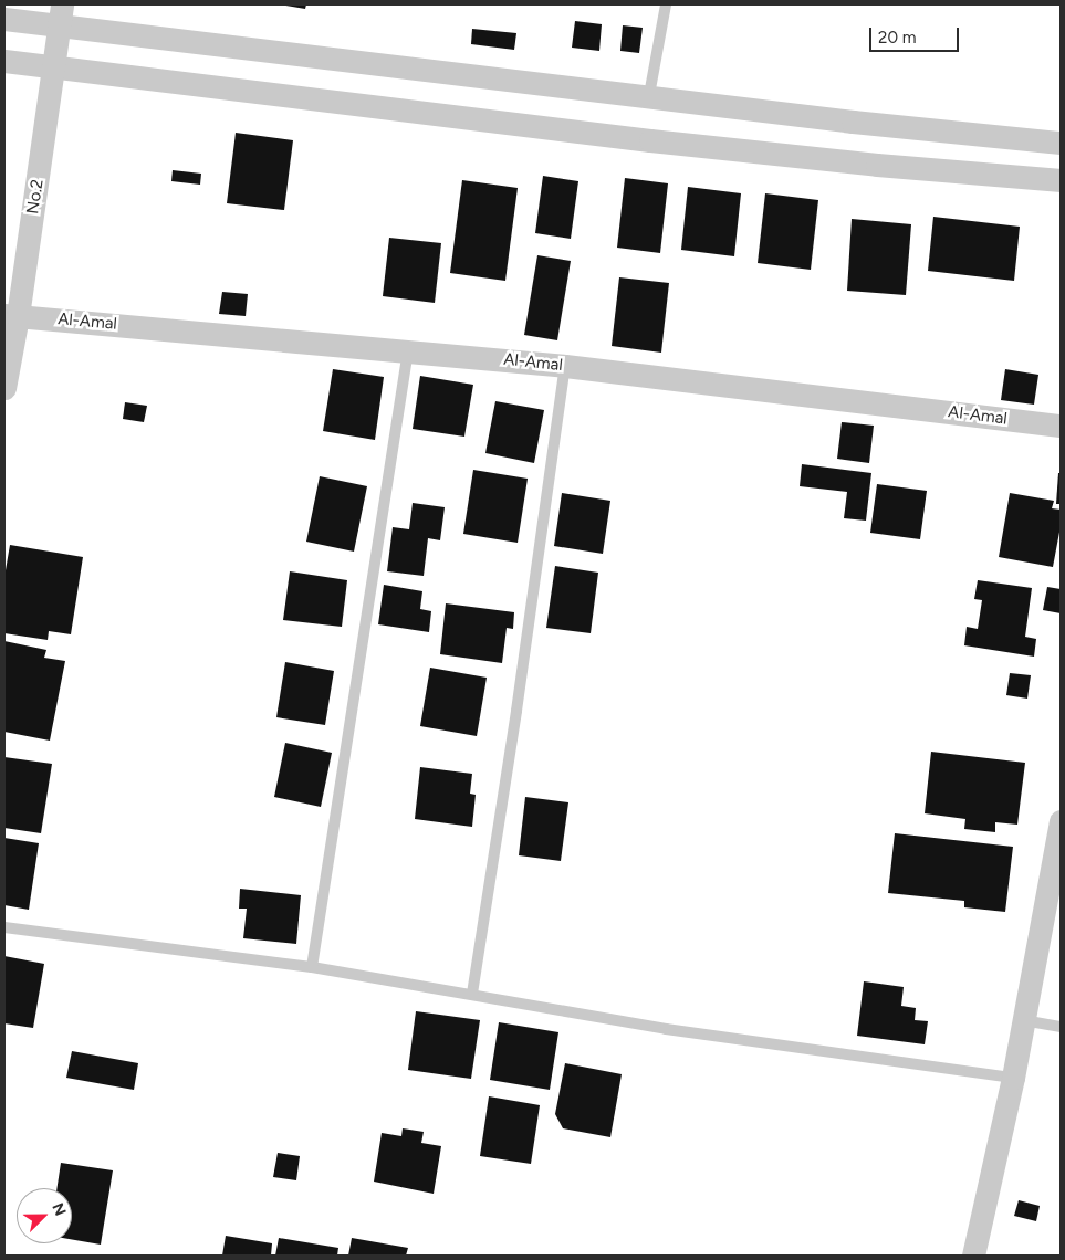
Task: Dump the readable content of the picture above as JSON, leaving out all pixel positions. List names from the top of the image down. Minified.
{"streets":{"street":["No.2","Al-Amal"]},"crossings":[["No.2","Al-Amal"]],"scale_bar":"20 m","north":"top right"}
